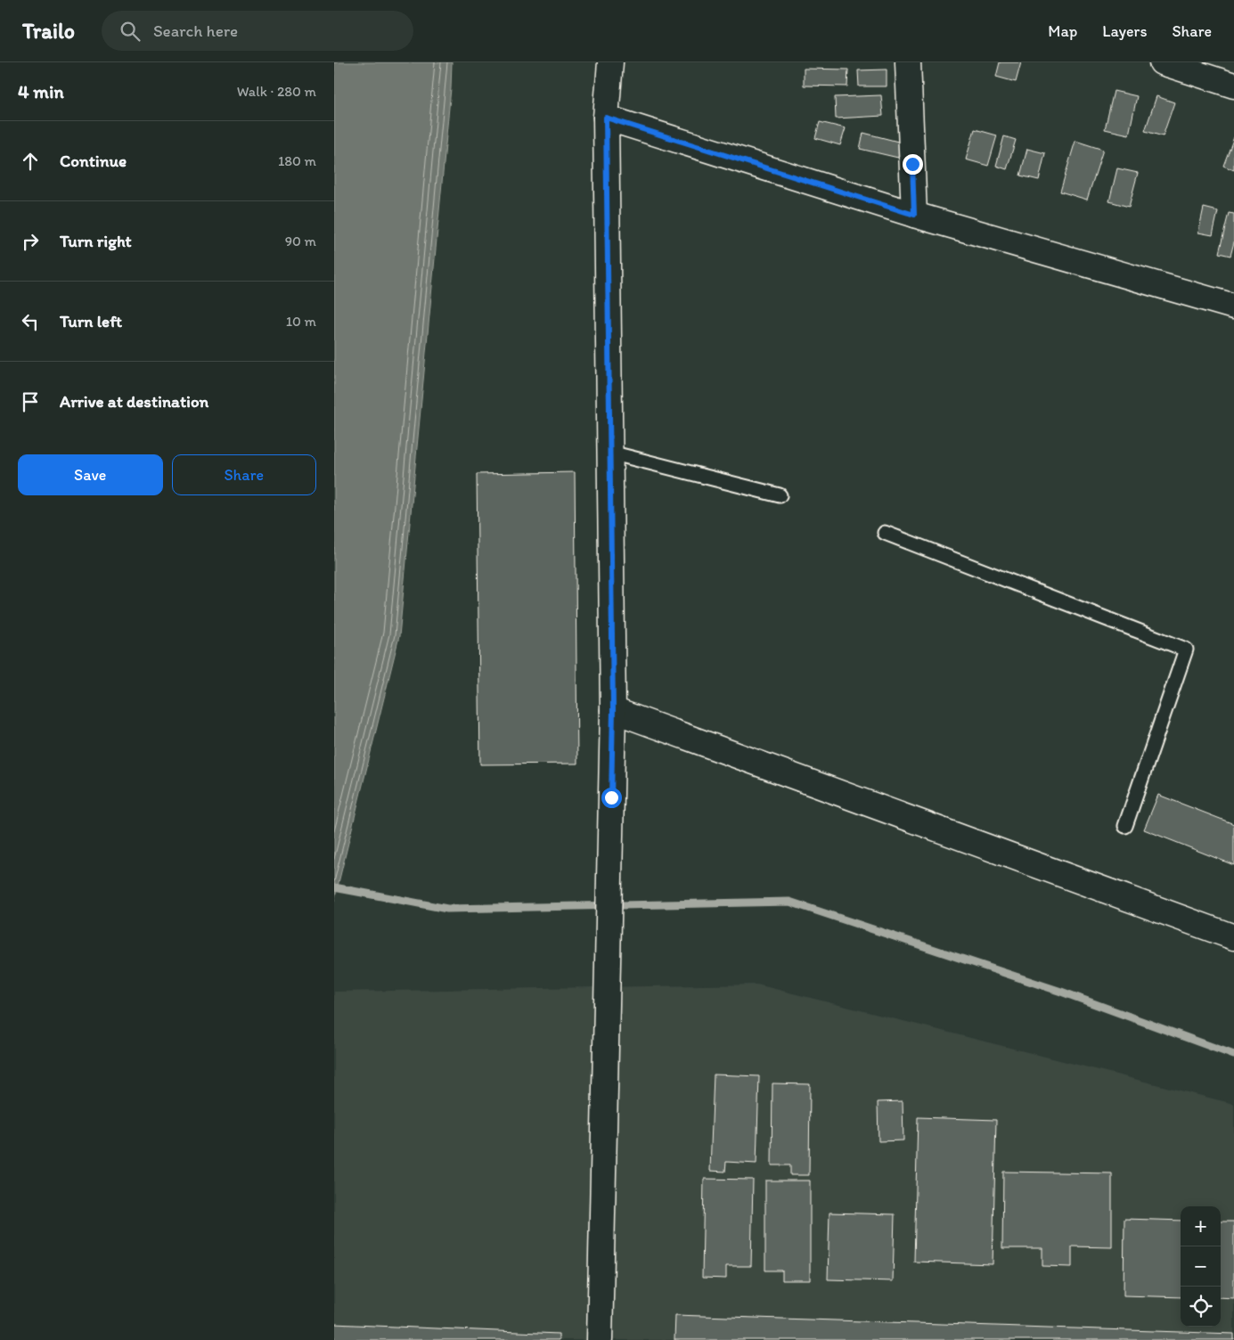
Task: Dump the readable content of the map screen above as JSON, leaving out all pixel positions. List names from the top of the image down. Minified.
{"page":{"header":"Trailo","search":"Search here","nav":["Map","Layers","Share"],"heading":["4 min","Walk · 280 m"],"list":[["Continue","180 m"],["Turn right","90 m"],["Turn left","10 m"],"Arrive at destination"],"buttons":["Save","Share"],"map_buttons":["+","−"]}}
